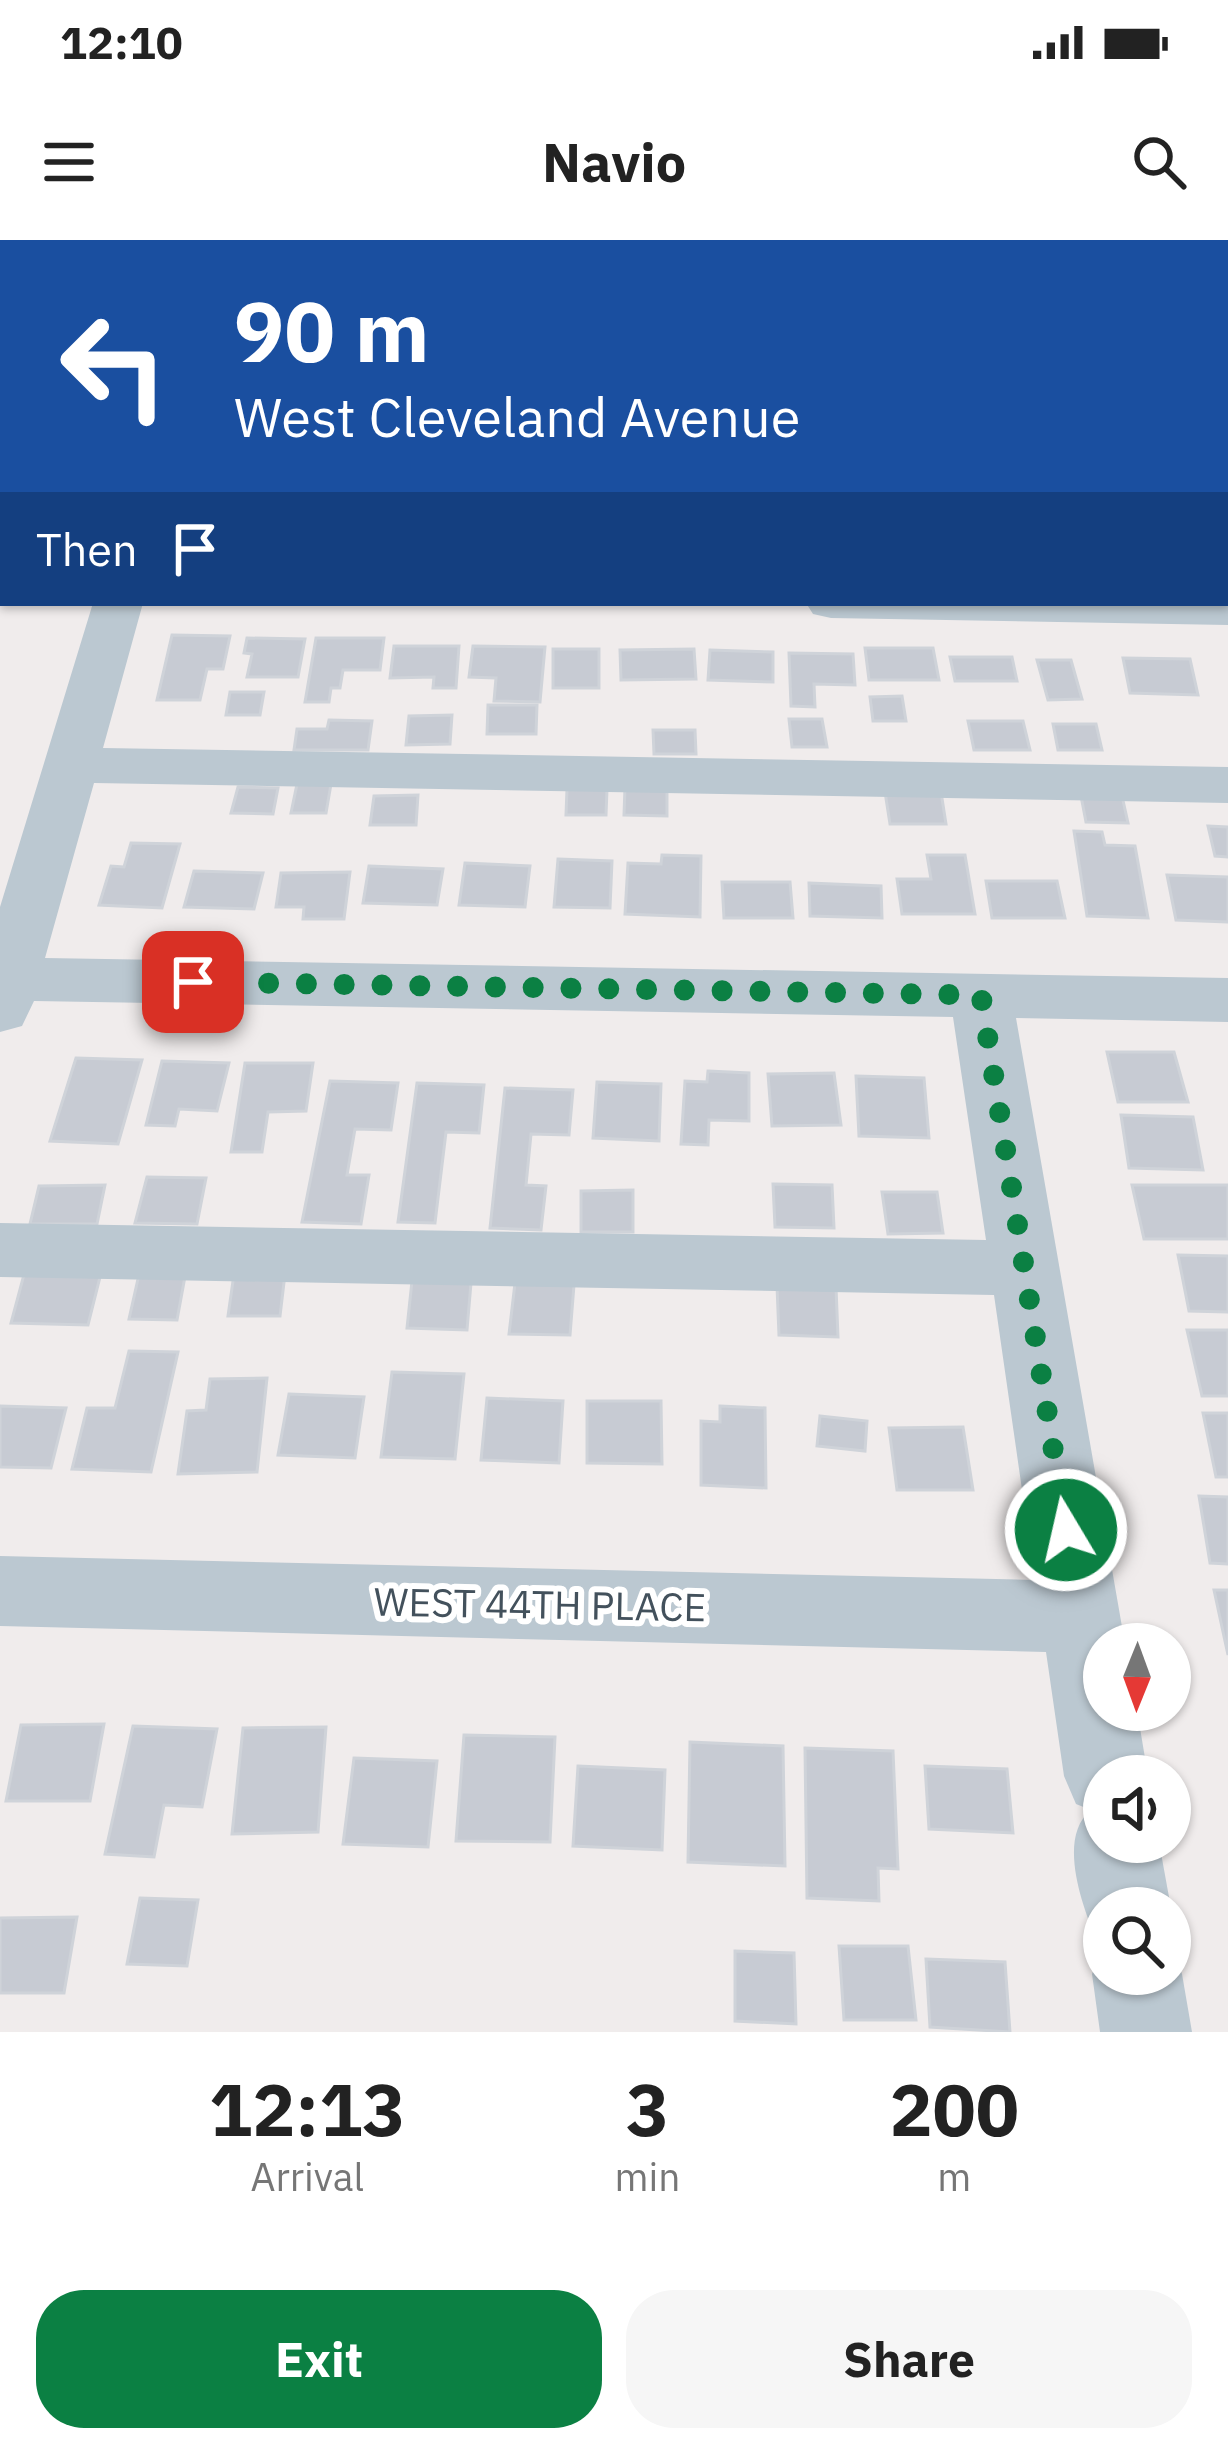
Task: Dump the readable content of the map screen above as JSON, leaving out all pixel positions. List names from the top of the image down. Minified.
{"streets":{"street":["WEST 44TH PLACE"]},"north":"bottom","page":{"status":"12:10","header":"Navio","turn":["90 m","West Cleveland Avenue"],"then":"Then","eta":["12:13","Arrival","3","min","200","m"],"buttons":["Exit","Share"]}}
